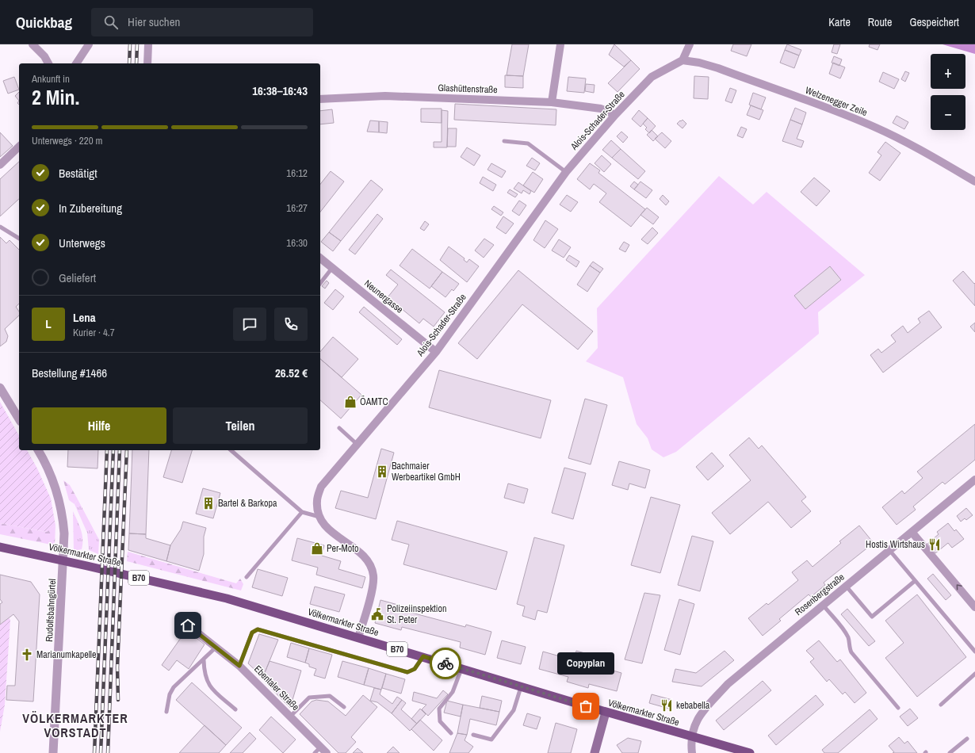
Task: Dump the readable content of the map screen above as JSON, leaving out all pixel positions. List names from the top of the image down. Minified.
{"streets":{"main road":["Völkermarkter Straße","B70"],"street":["Glashüttenstraße","Welzenegger Zeile","Alois-Schader-Straße","Neunergasse","Rosenbergstraße","Rudolfsbahngürtel","Ebentaler Straße"]},"crossings":[["Glashüttenstraße","Alois-Schader-Straße"],["Welzenegger Zeile","Alois-Schader-Straße"],["Alois-Schader-Straße","Neunergasse"],["Alois-Schader-Straße","Völkermarkter Straße"],["Völkermarkter Straße","Rosenbergstraße"]],"districts":["VÖLKERMARKTER VORSTADT"],"places":{"shop":["ÖAMTC","Per-Moto"],"building":["Bachmaier Werbeartikel GmbH","Bartel & Barkopa"],"restaurant":["Hostis Wirtshaus","kebabella"],"public building":["Polizeiinspektion St. Peter"],"church":["Marianumkapelle"],"other":["Copyplan"]},"page":{"header":"Quickbag","search":"Hier suchen","nav":["Karte","Route","Gespeichert"],"map_buttons":["+","−"],"heading":["2 Min.","Ankunft in","16:38–16:43"],"panel":["Lena","Kurier · 4.7","Bestellung #1466","26.52 €"],"bar":"Unterwegs · 220 m","list":[["Bestätigt","16:12"],["In Zubereitung","16:27"],["Unterwegs","16:30"],"Geliefert"],"round":"L","buttons":["Hilfe","Teilen"],"bubble":"Copyplan"}}
